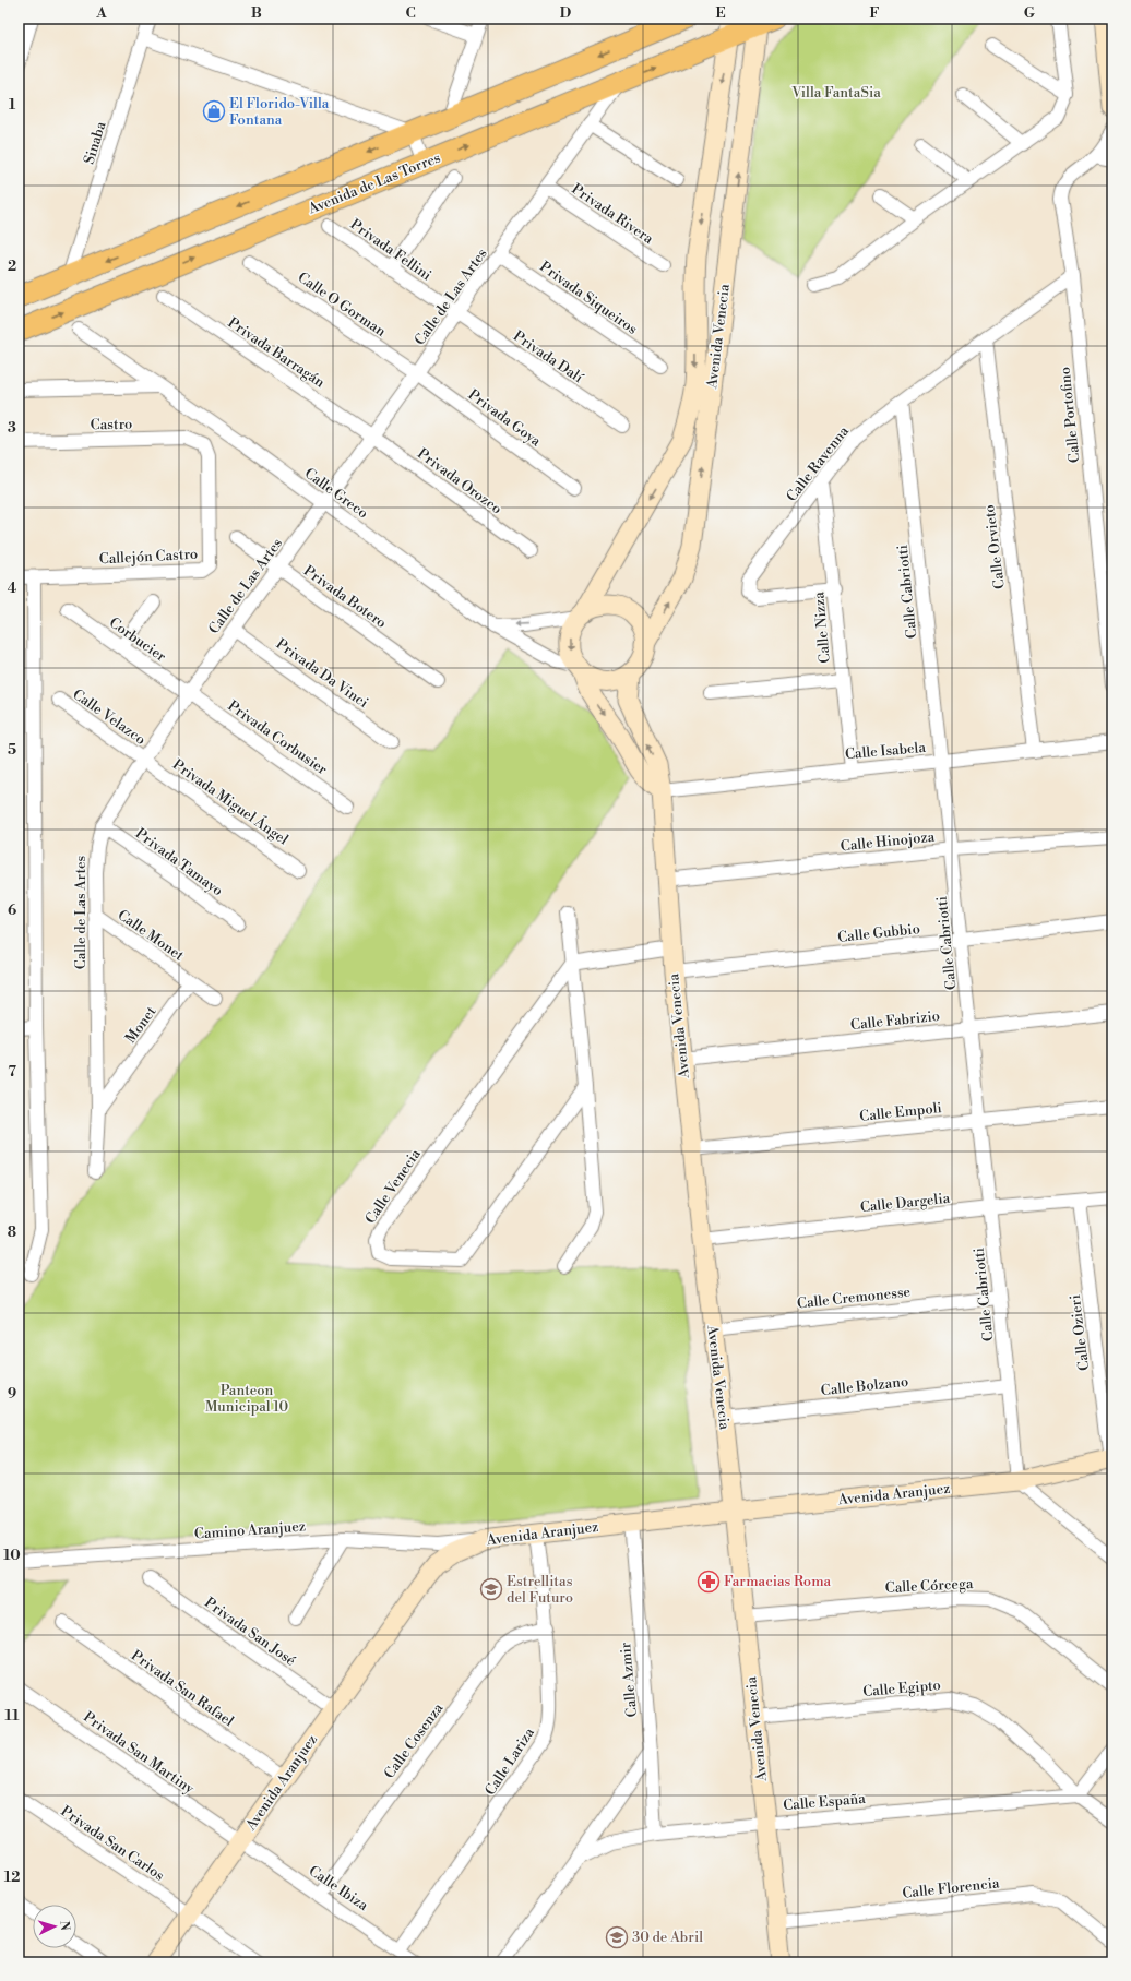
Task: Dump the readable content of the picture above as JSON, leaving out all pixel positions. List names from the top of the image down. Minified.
{"streets":{"main road":["Avenida de Las Torres","Avenida Venecia","Avenida Aranjuez"],"street":["Sinaba","Privada Rivera","Privada Fellini","Calle de Las Artes","Privada Siqueiros","Calle O Gorman","Privada Barragán","Privada Dalí","Calle Portofino","Privada Goya","Castro","Calle Ravenna","Privada Orozco","Calle Greco","Calle Orvieto","Callejón Castro","Calle Cabriotti","Privada Botero","Calle Nizza","Corbucier","Privada Da Vinci","Calle Velazco","Privada Corbusier","Calle Isabela","Privada Miguel Ángel","Calle Hinojoza","Privada Tamayo","Calle Gubbio","Calle Monet","Calle Fabrizio","Monet","Calle Empoli","Calle Venecia","Calle Dargelia","Calle Cremonesse","Calle Ozieri","Calle Bolzano","Camino Aranjuez","Calle Córcega","Privada San José","Calle Azmir","Privada San Rafael","Calle Egipto","Calle Cosenza","Privada San Martiny","Calle Lariza","Calle España","Privada San Carlos","Calle Ibiza","Calle Florencia"]},"crossings":[["Avenida de Las Torres","Calle de Las Artes"],["Avenida de Las Torres","Avenida Venecia"],["Privada Rivera","Calle de Las Artes"],["Privada Fellini","Calle de Las Artes"],["Privada Fellini","Privada Dalí"],["Calle de Las Artes","Privada Siqueiros"],["Calle de Las Artes","Calle O Gorman"],["Calle de Las Artes","Privada Barragán"],["Calle de Las Artes","Privada Dalí"],["Calle de Las Artes","Privada Goya"],["Calle de Las Artes","Privada Orozco"],["Calle de Las Artes","Calle Greco"],["Calle de Las Artes","Privada Botero"],["Calle de Las Artes","Corbucier"],["Calle de Las Artes","Privada Da Vinci"],["Calle de Las Artes","Calle Velazco"],["Calle de Las Artes","Privada Corbusier"],["Calle de Las Artes","Privada Miguel Ángel"],["Calle de Las Artes","Privada Tamayo"],["Calle de Las Artes","Calle Monet"],["Calle de Las Artes","Monet"],["Calle O Gorman","Privada Goya"],["Avenida Venecia","Calle Greco"],["Avenida Venecia","Calle Isabela"],["Avenida Venecia","Calle Hinojoza"],["Avenida Venecia","Calle Gubbio"],["Avenida Venecia","Calle Fabrizio"],["Avenida Venecia","Calle Empoli"],["Avenida Venecia","Calle Dargelia"],["Avenida Venecia","Calle Cremonesse"],["Avenida Venecia","Calle Bolzano"],["Avenida Venecia","Avenida Aranjuez"],["Avenida Venecia","Calle Córcega"],["Avenida Venecia","Calle Egipto"],["Avenida Venecia","Calle España"],["Avenida Venecia","Calle Florencia"],["Privada Barragán","Privada Orozco"],["Calle Portofino","Calle Ravenna"],["Castro","Callejón Castro"],["Calle Ravenna","Calle Orvieto"],["Calle Ravenna","Calle Cabriotti"],["Calle Ravenna","Calle Nizza"],["Calle Orvieto","Calle Isabela"],["Calle Cabriotti","Calle Isabela"],["Calle Cabriotti","Calle Hinojoza"],["Calle Cabriotti","Calle Gubbio"],["Calle Cabriotti","Calle Fabrizio"],["Calle Cabriotti","Calle Empoli"],["Calle Cabriotti","Calle Dargelia"],["Calle Cabriotti","Calle Cremonesse"],["Calle Cabriotti","Calle Bolzano"],["Calle Cabriotti","Avenida Aranjuez"],["Calle Nizza","Calle Isabela"],["Corbucier","Privada Corbusier"],["Calle Velazco","Privada Miguel Ángel"],["Calle Monet","Monet"],["Calle Dargelia","Calle Ozieri"],["Calle Ozieri","Avenida Aranjuez"],["Avenida Aranjuez","Camino Aranjuez"],["Avenida Aranjuez","Privada San José"],["Avenida Aranjuez","Calle Azmir"],["Avenida Aranjuez","Privada San Rafael"],["Avenida Aranjuez","Privada San Martiny"],["Avenida Aranjuez","Calle Lariza"],["Avenida Aranjuez","Privada San Carlos"],["Avenida Aranjuez","Calle Ibiza"],["Calle Azmir","Calle España"],["Calle Egipto","Calle España"],["Calle Cosenza","Calle Lariza"],["Calle Cosenza","Calle Ibiza"],["Privada San Martiny","Calle Ibiza"],["Calle Lariza","Calle Ibiza"]],"parks":["Villa FantaSia","Panteon Municipal 10"],"places":{"shop":["El Florido-Villa Fontana"],"pharmacy":["Farmacias Roma"],"school or university":["Estrellitas del Futuro","30 de Abril"]},"north":"right","grid":{"columns":["A","B","C","D","E","F","G"],"rows":["1","2","3","4","5","6","7","8","9","10","11","12"]}}
